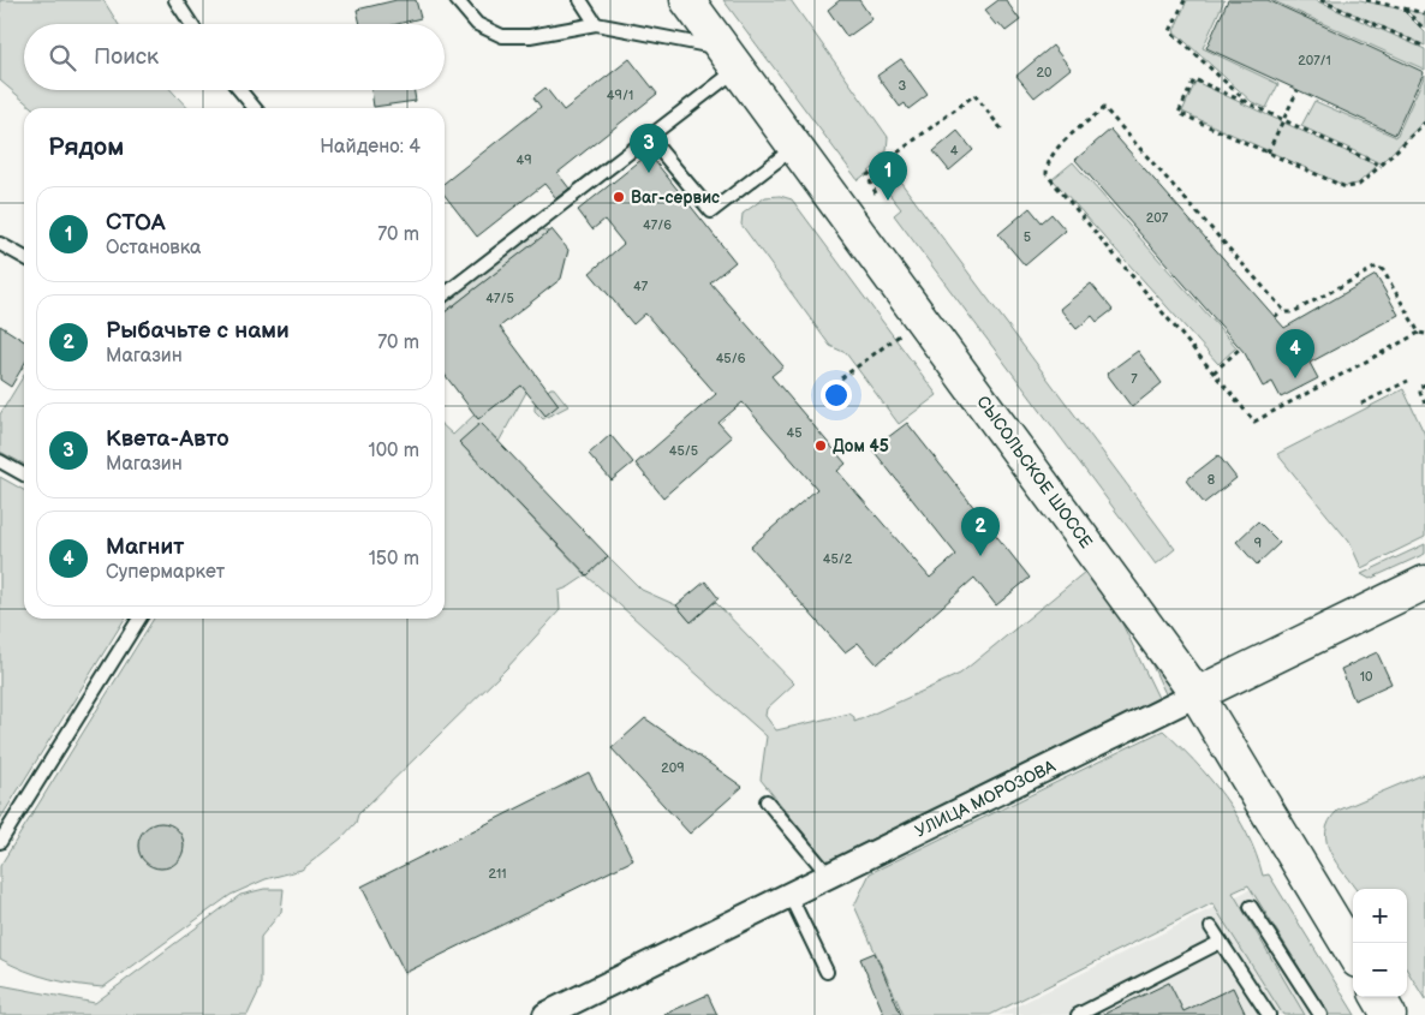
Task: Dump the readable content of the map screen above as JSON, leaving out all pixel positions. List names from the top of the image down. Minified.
{"streets":{"main road":["СЫСОЛЬСКОЕ ШОССЕ","УЛИЦА МОРОЗОВА"]},"crossings":[["СЫСОЛЬСКОЕ ШОССЕ","УЛИЦА МОРОЗОВА"]],"places":["Ваг-сервис","Дом 45"],"house_numbers":["207/1","20","3","49/1","4","49","207","47/6","5","47","47/5","45/6","7","45","45/5","8","9","45/2","10","209","211"],"page":{"search":"Поиск","heading":["Рядом","Найдено: 4"],"pins":["3","1","4","2"],"list":[{"mark":"1","name":"СТОА","note":"Остановка","value":"70 m"},{"mark":"2","name":"Рыбачьте с нами","note":"Магазин","value":"70 m"},{"mark":"3","name":"Квета-Авто","note":"Магазин","value":"100 m"},{"mark":"4","name":"Магнит","note":"Супермаркет","value":"150 m"}],"map_buttons":["+","−"]}}
